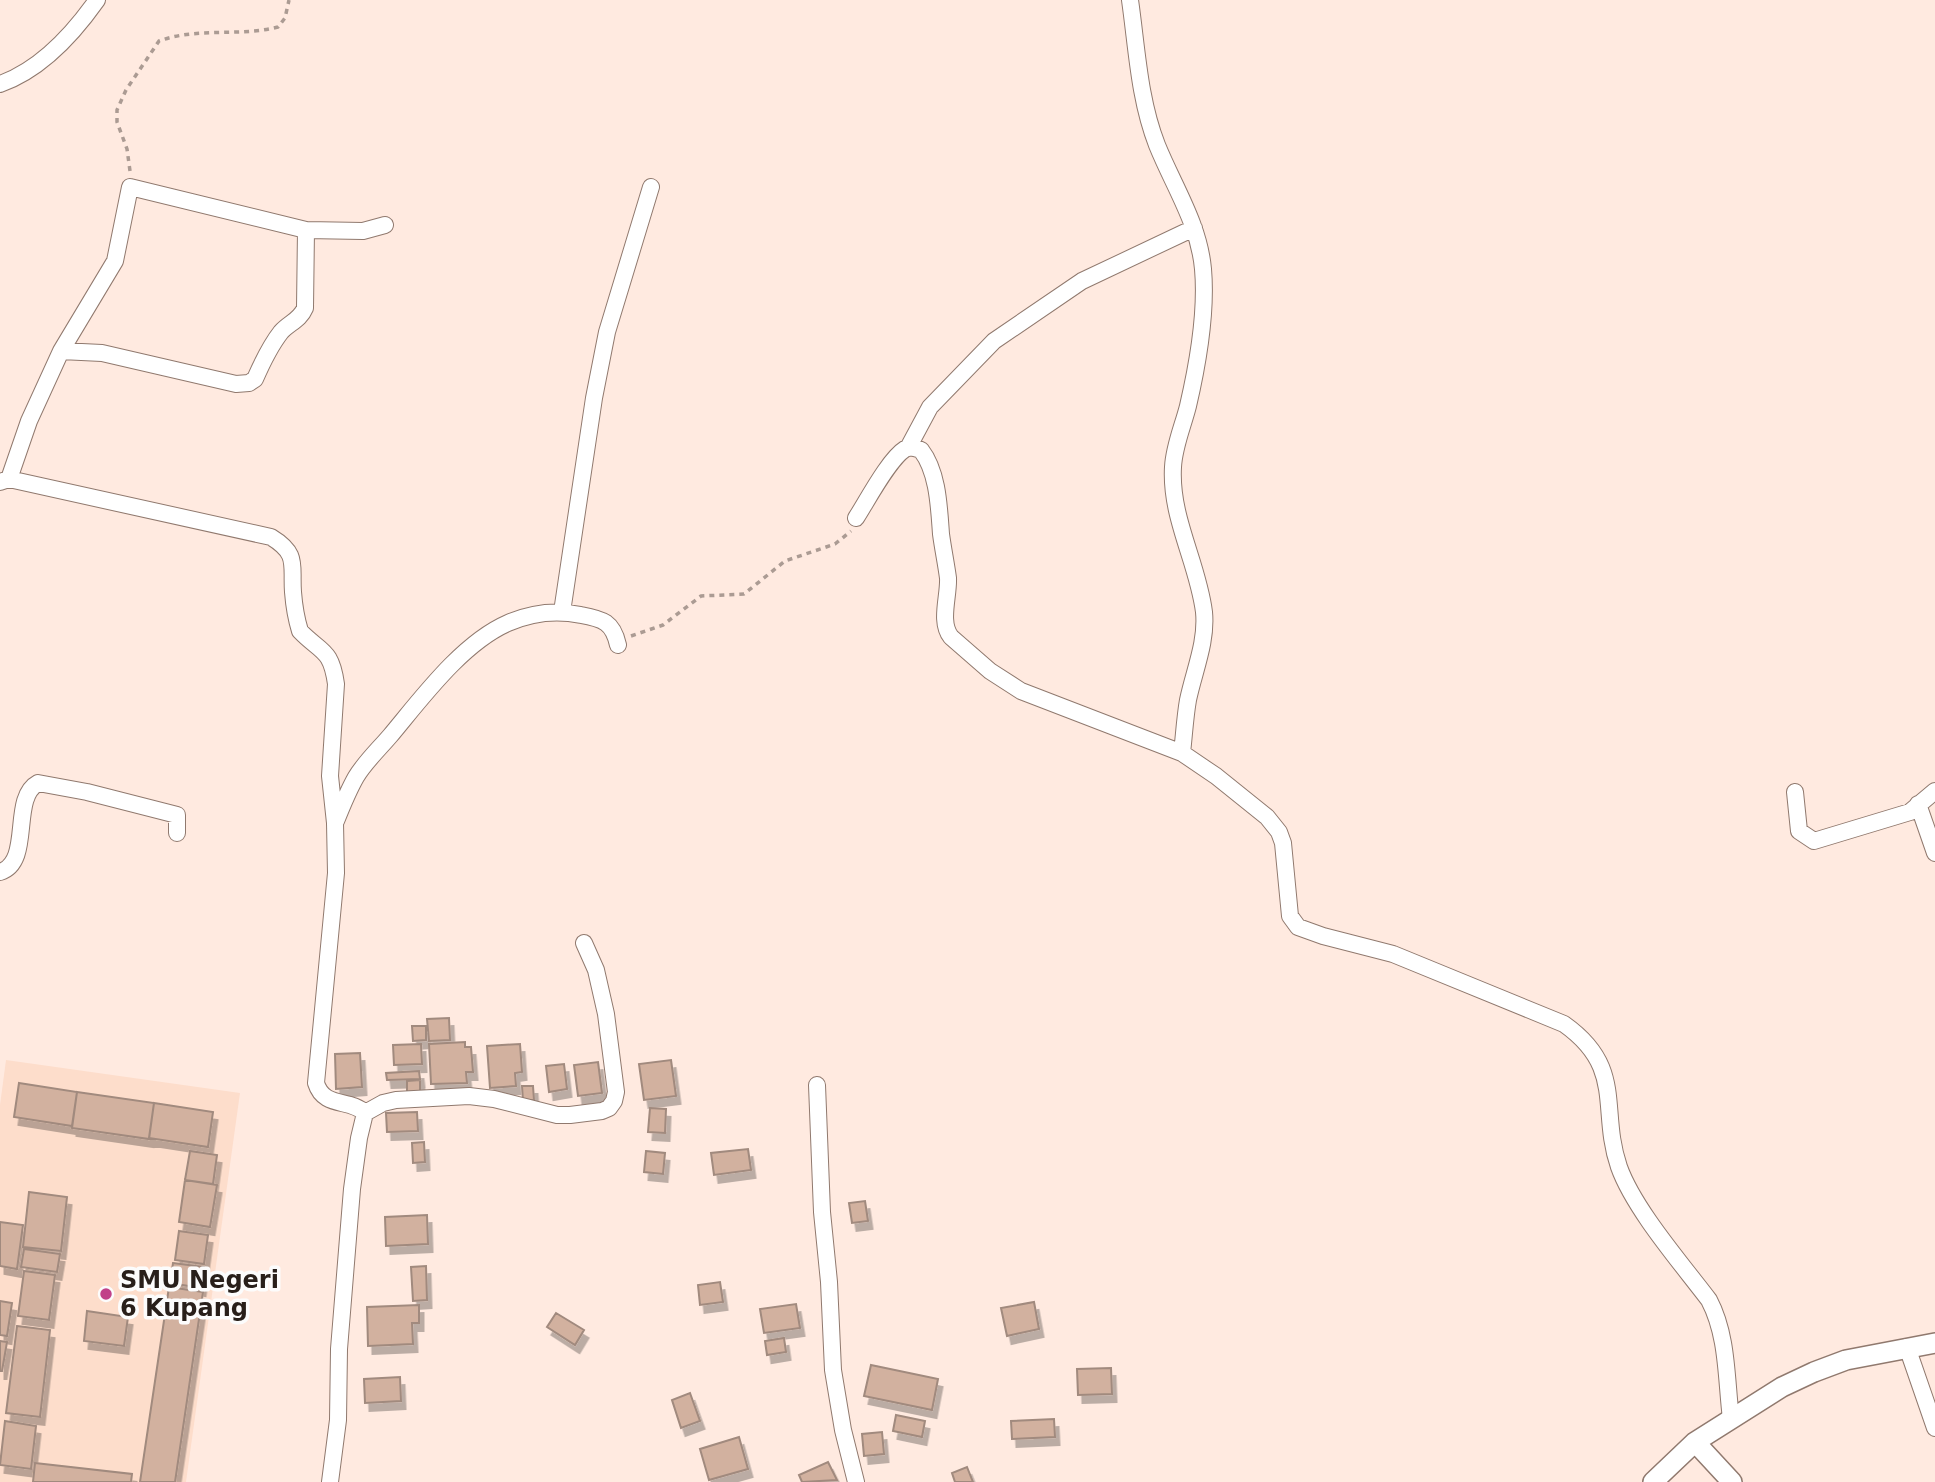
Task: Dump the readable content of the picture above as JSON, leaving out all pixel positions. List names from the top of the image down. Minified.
{"places":["SMU Negeri 6 Kupang"]}
